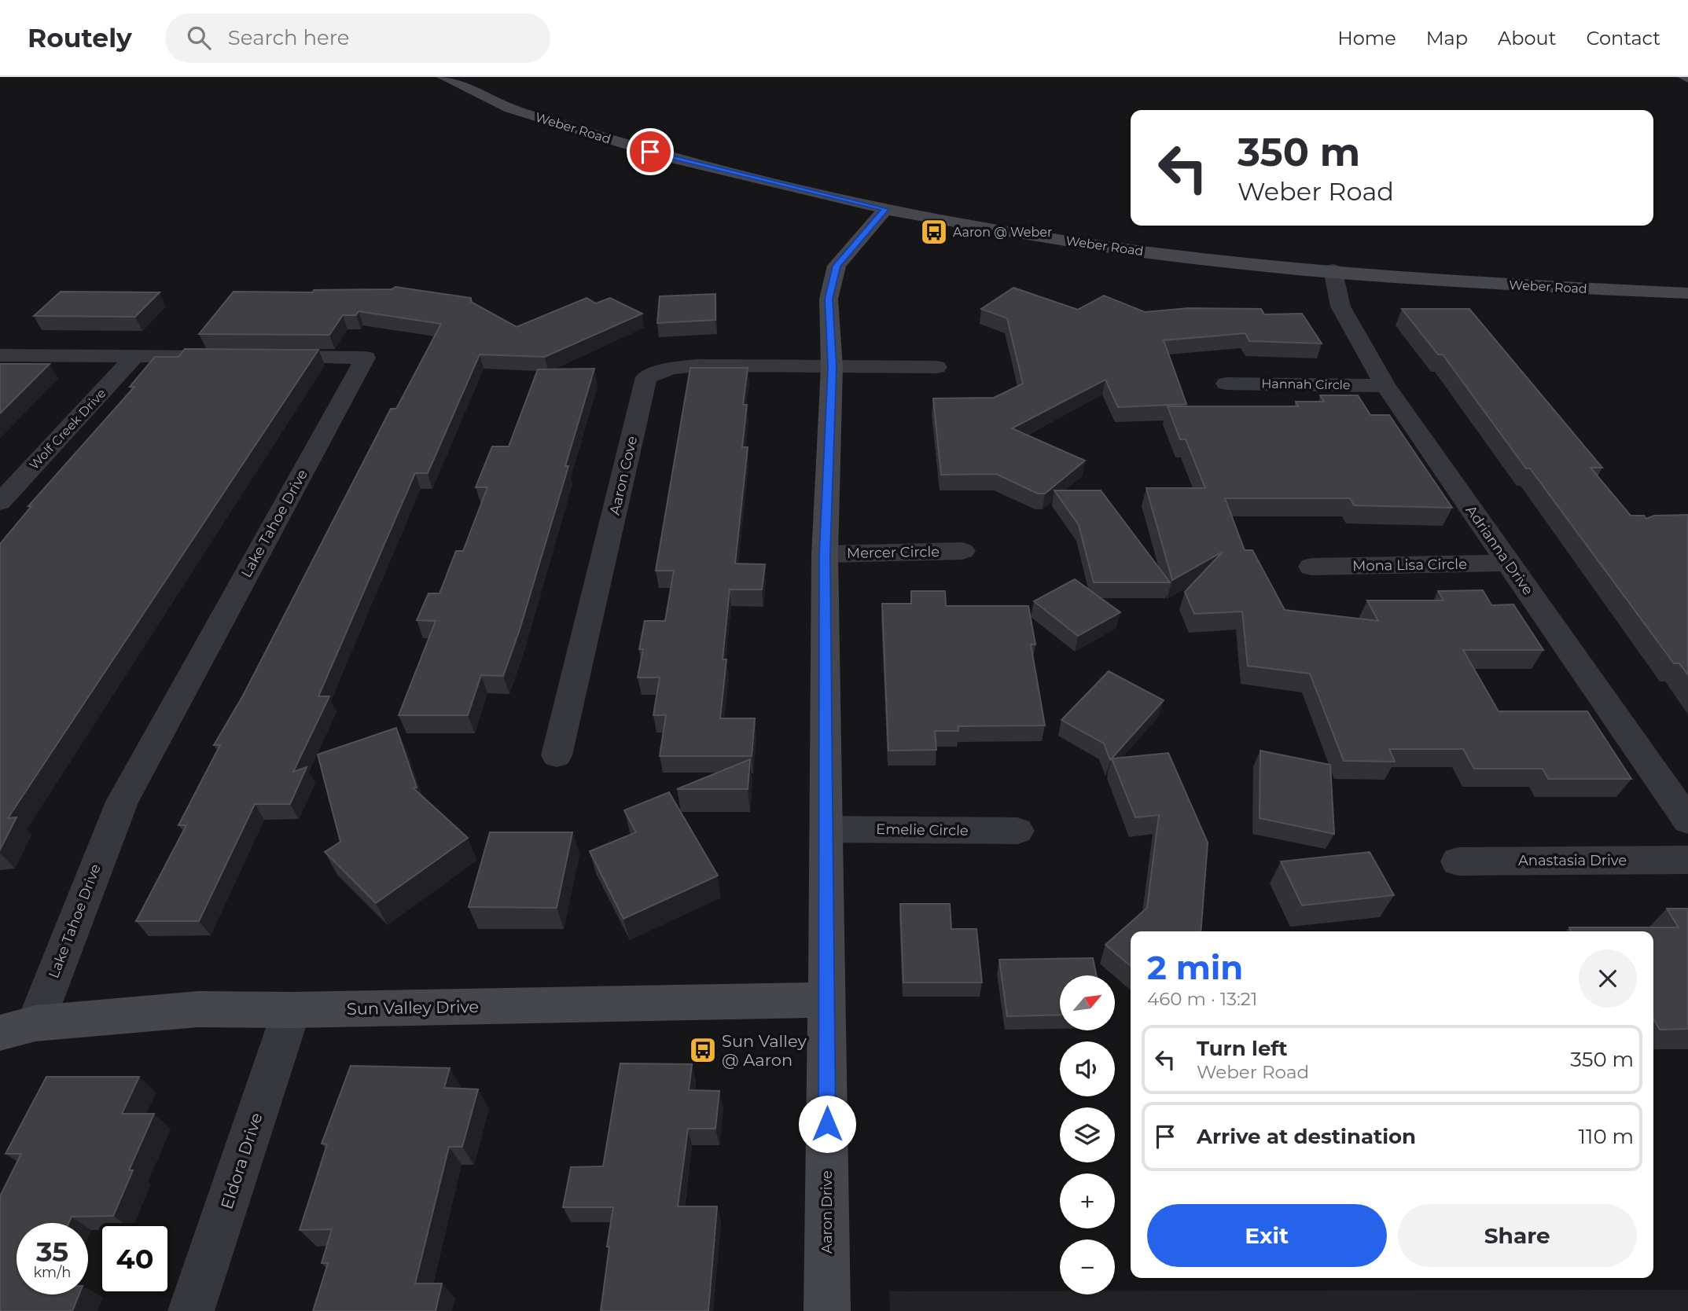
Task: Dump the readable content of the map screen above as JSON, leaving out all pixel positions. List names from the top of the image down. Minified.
{"streets":{"main road":["Weber Road","Sun Valley Drive","Aaron Drive"],"street":["Hannah Circle","Wolf Creek Drive","Aaron Cove","Lake Tahoe Drive","Adrianna Drive","Mercer Circle","Mona Lisa Circle","Emelie Circle","Anastasia Drive","Eldora Drive"]},"crossings":[["Weber Road","Adrianna Drive"],["Weber Road","Aaron Drive"],["Hannah Circle","Adrianna Drive"],["Wolf Creek Drive","Lake Tahoe Drive"],["Aaron Cove","Aaron Drive"],["Lake Tahoe Drive","Sun Valley Drive"],["Adrianna Drive","Mona Lisa Circle"],["Mercer Circle","Aaron Drive"],["Emelie Circle","Aaron Drive"],["Sun Valley Drive","Eldora Drive"],["Sun Valley Drive","Aaron Drive"]],"places":{"bus stop":["Aaron @ Weber","Sun Valley @ Aaron"]},"north":"top right","page":{"header":"Routely","search":"Search here","nav":["Home","Map","About","Contact"],"turn":["350 m","Weber Road"],"heading":["2 min","460 m · 13:21"],"map_buttons":["+","−"],"list":[{"name":"Turn left","note":"Weber Road","value":"350 m"},{"name":"Arrive at destination","value":"110 m"}],"buttons":["Exit","Share"],"speed":"35 km/h","limit":"40"}}
